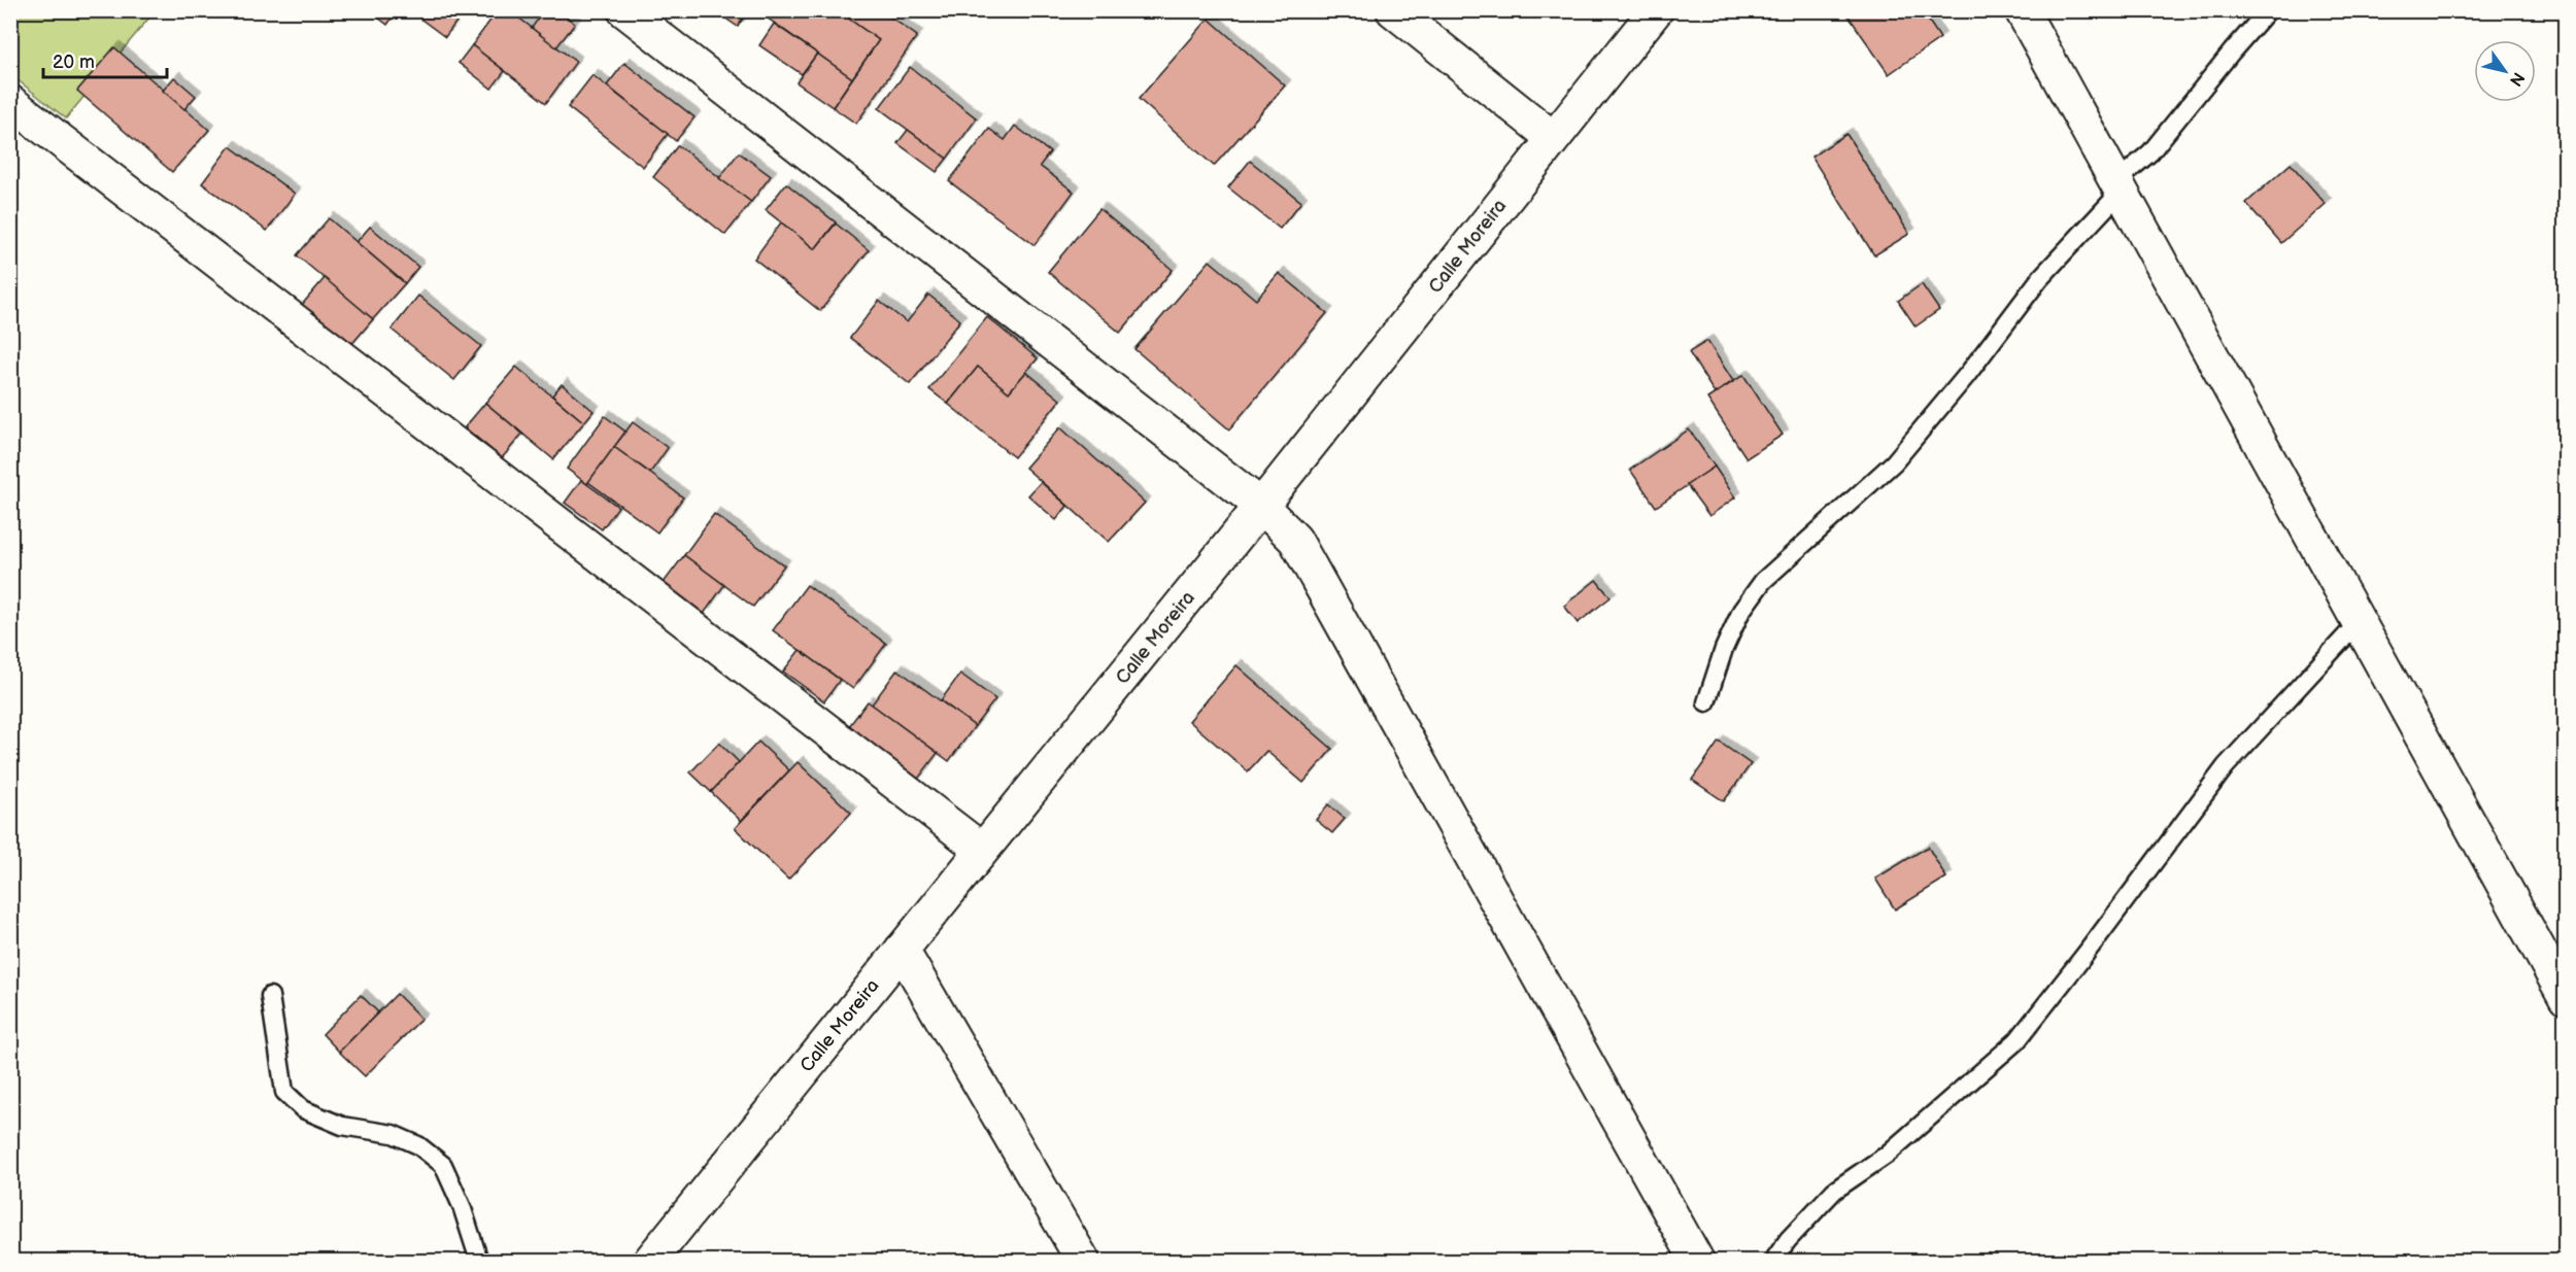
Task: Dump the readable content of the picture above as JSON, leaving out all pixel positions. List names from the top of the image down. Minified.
{"streets":{"street":["Calle Moreira"]},"scale_bar":"20 m","north":"bottom right"}
